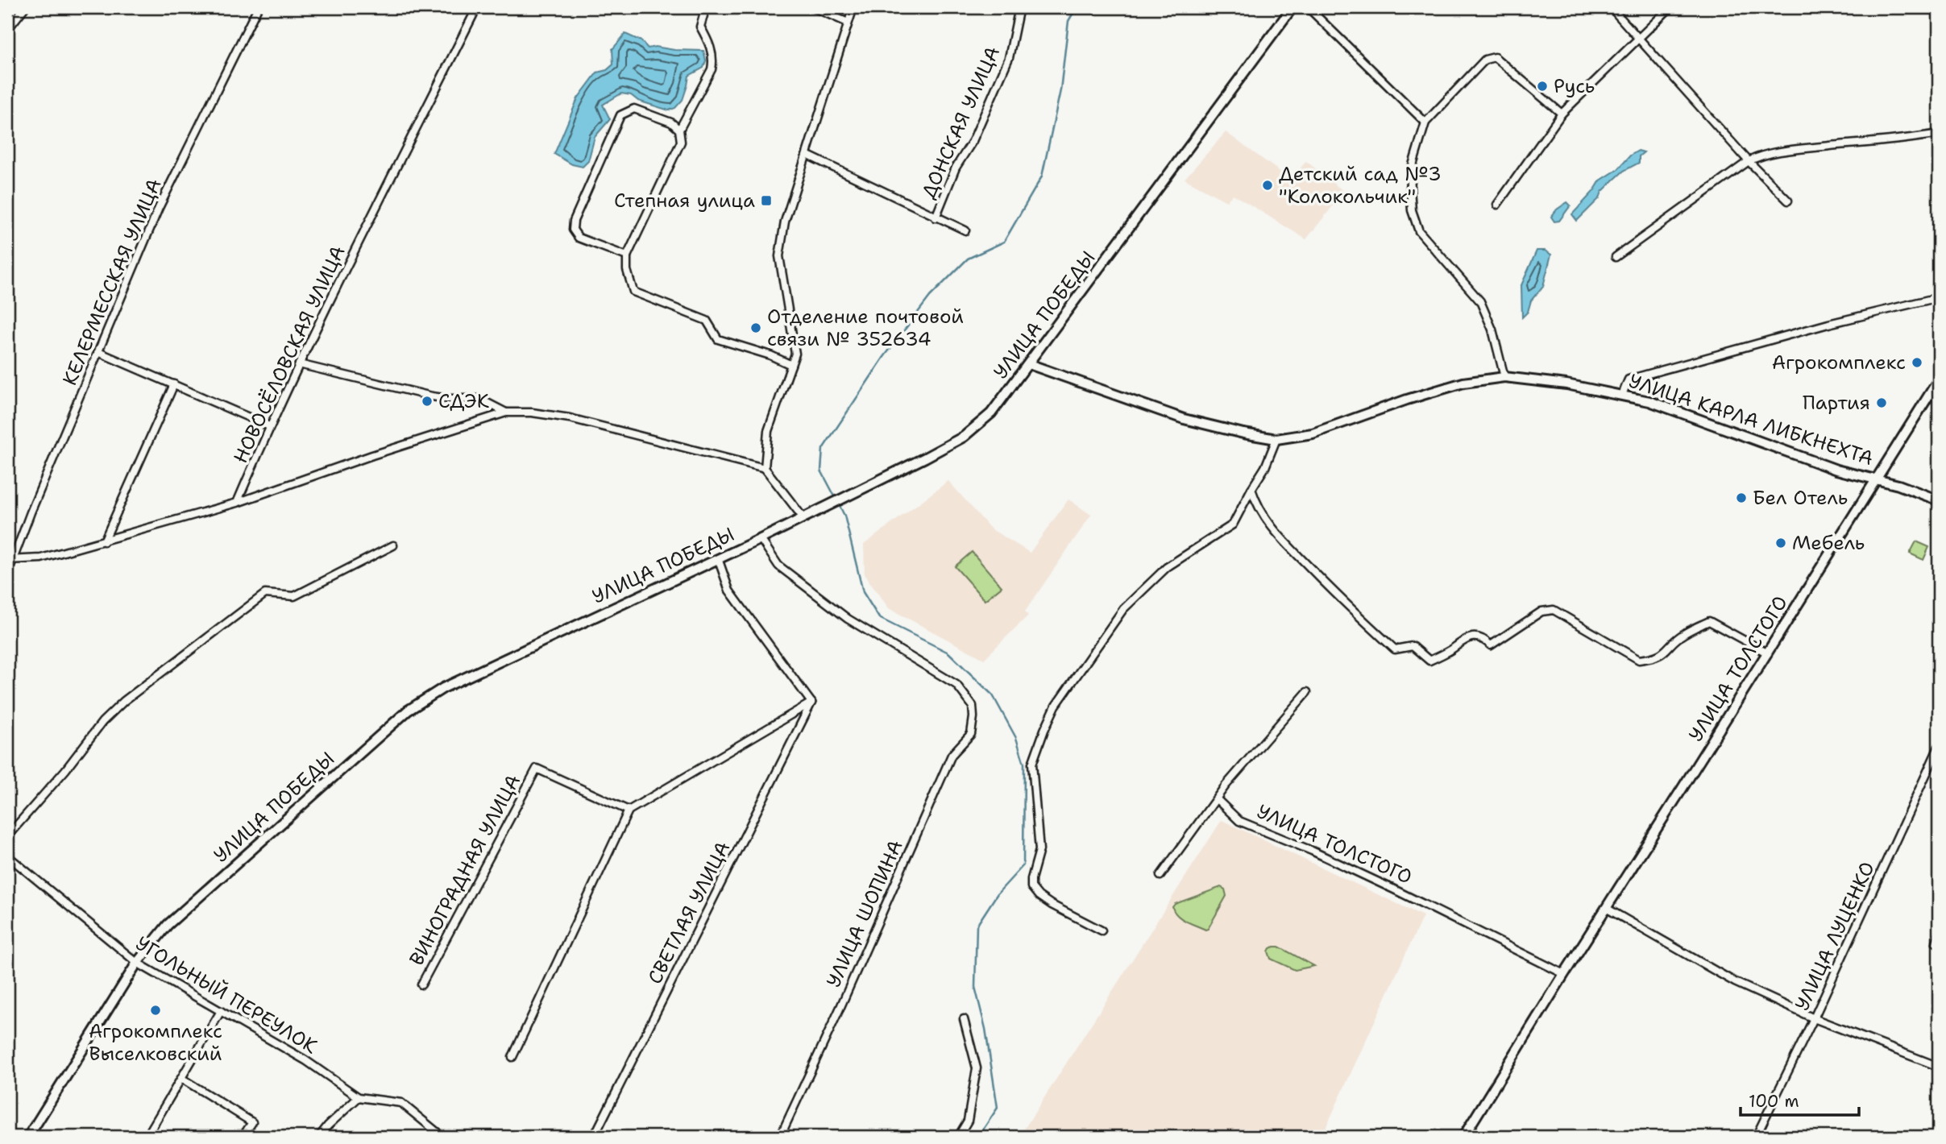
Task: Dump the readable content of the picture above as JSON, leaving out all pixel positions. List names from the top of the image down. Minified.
{"streets":{"street":["ДОНСКАЯ УЛИЦА","КЕЛЕРМЕССКАЯ УЛИЦА","УЛИЦА ПОБЕДЫ","НОВОСЁЛОВСКАЯ УЛИЦА","УЛИЦА КАРЛА ЛИБКНЕХТА","УЛИЦА ТОЛСТОГО","ВИНОГРАДНАЯ УЛИЦА","СВЕТЛАЯ УЛИЦА","УЛИЦА ШОПИНА","УЛИЦА ЛУЦЕНКО","УГОЛЬНЫЙ ПЕРЕУЛОК"]},"crossings":[["УЛИЦА ПОБЕДЫ","УЛИЦА КАРЛА ЛИБКНЕХТА"],["УЛИЦА ПОБЕДЫ","УЛИЦА ШОПИНА"],["УЛИЦА ПОБЕДЫ","УГОЛЬНЫЙ ПЕРЕУЛОК"],["УЛИЦА КАРЛА ЛИБКНЕХТА","УЛИЦА ТОЛСТОГО"]],"places":{"other":["Русь","Детский сад №3 \"Колокольчик\"","Отделение почтовой связи № 352634","Агрокомплекс","СДЭК","Партия","Бел Отель","Мебель","Агрокомплекс Выселковский"],"transit":["Степная улица"]},"scale_bar":"100 m"}
